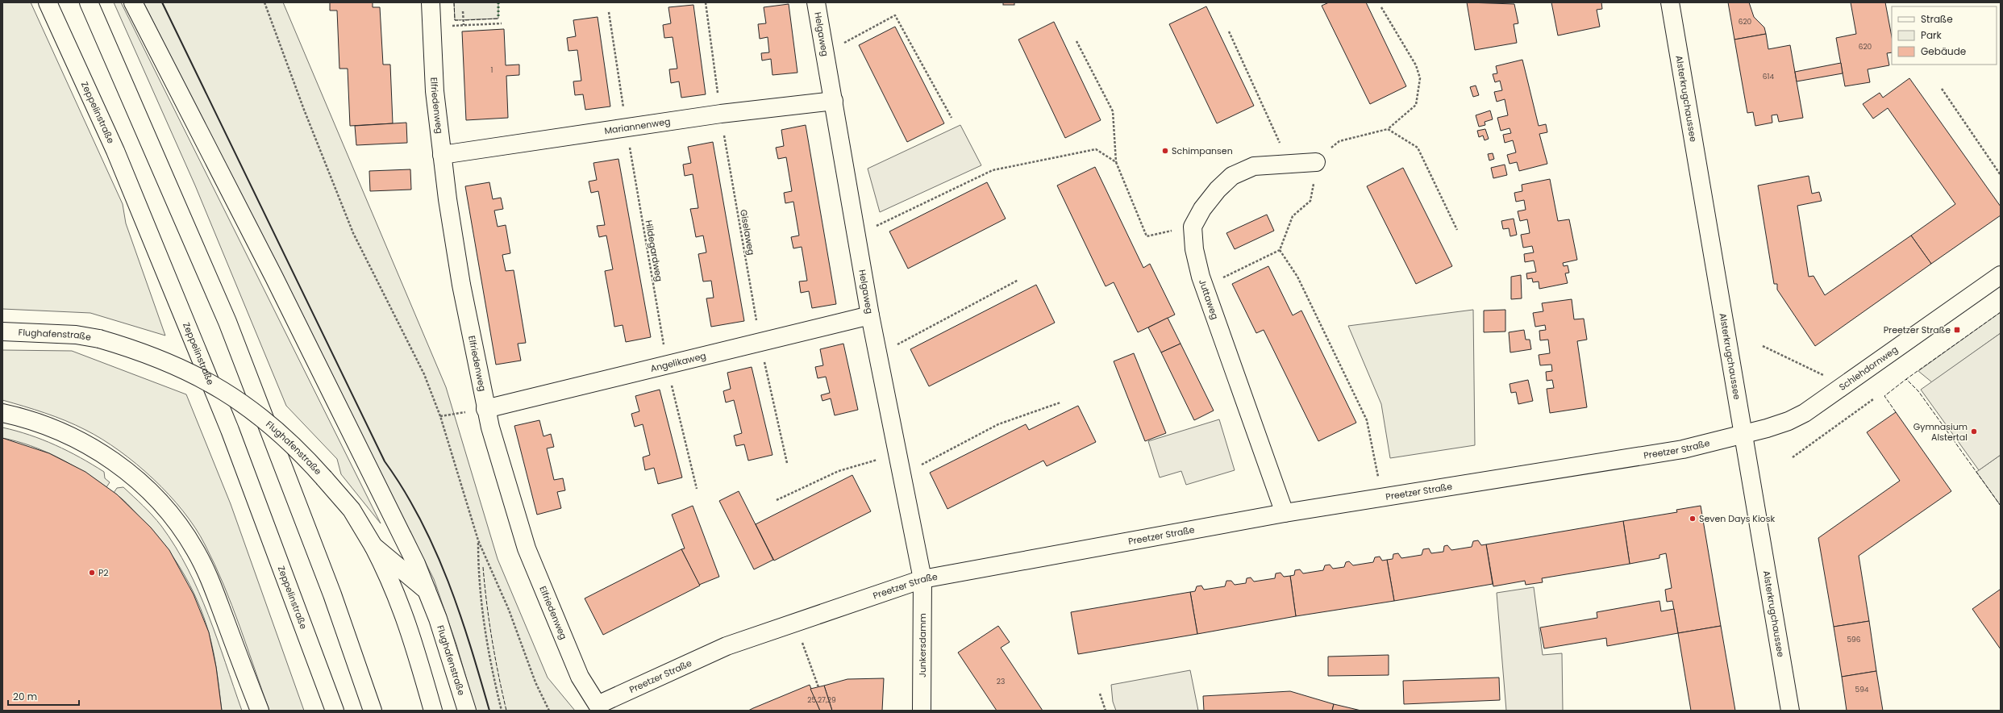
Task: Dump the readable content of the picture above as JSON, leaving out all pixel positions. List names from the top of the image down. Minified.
{"streets":{"main road":["Helgaweg","Alsterkrugchaussee","Elfriedenweg","Zeppelinstraße","Mariannenweg","Juttaweg","Flughafenstraße","Angelikaweg","Schlehdornweg","Preetzer Straße","Junkersdamm"],"path":["Giselaweg","Hildegardweg"]},"crossings":[["Helgaweg","Mariannenweg"],["Helgaweg","Angelikaweg"],["Helgaweg","Preetzer Straße"],["Helgaweg","Junkersdamm"],["Alsterkrugchaussee","Schlehdornweg"],["Alsterkrugchaussee","Preetzer Straße"],["Elfriedenweg","Mariannenweg"],["Elfriedenweg","Angelikaweg"],["Elfriedenweg","Preetzer Straße"],["Mariannenweg","Giselaweg"],["Mariannenweg","Hildegardweg"],["Giselaweg","Angelikaweg"],["Hildegardweg","Angelikaweg"],["Juttaweg","Preetzer Straße"],["Schlehdornweg","Preetzer Straße"],["Preetzer Straße","Junkersdamm"]],"places":{"other":["Schimpansen","Gymnasium Alstertal","Seven Days Kiosk","P2"],"transit":["Preetzer Straße"]},"house_numbers":["620","620","1","614","596","23","594","25,27,29"],"legend":["Straße","Park","Gebäude"],"scale_bar":"20 m"}
